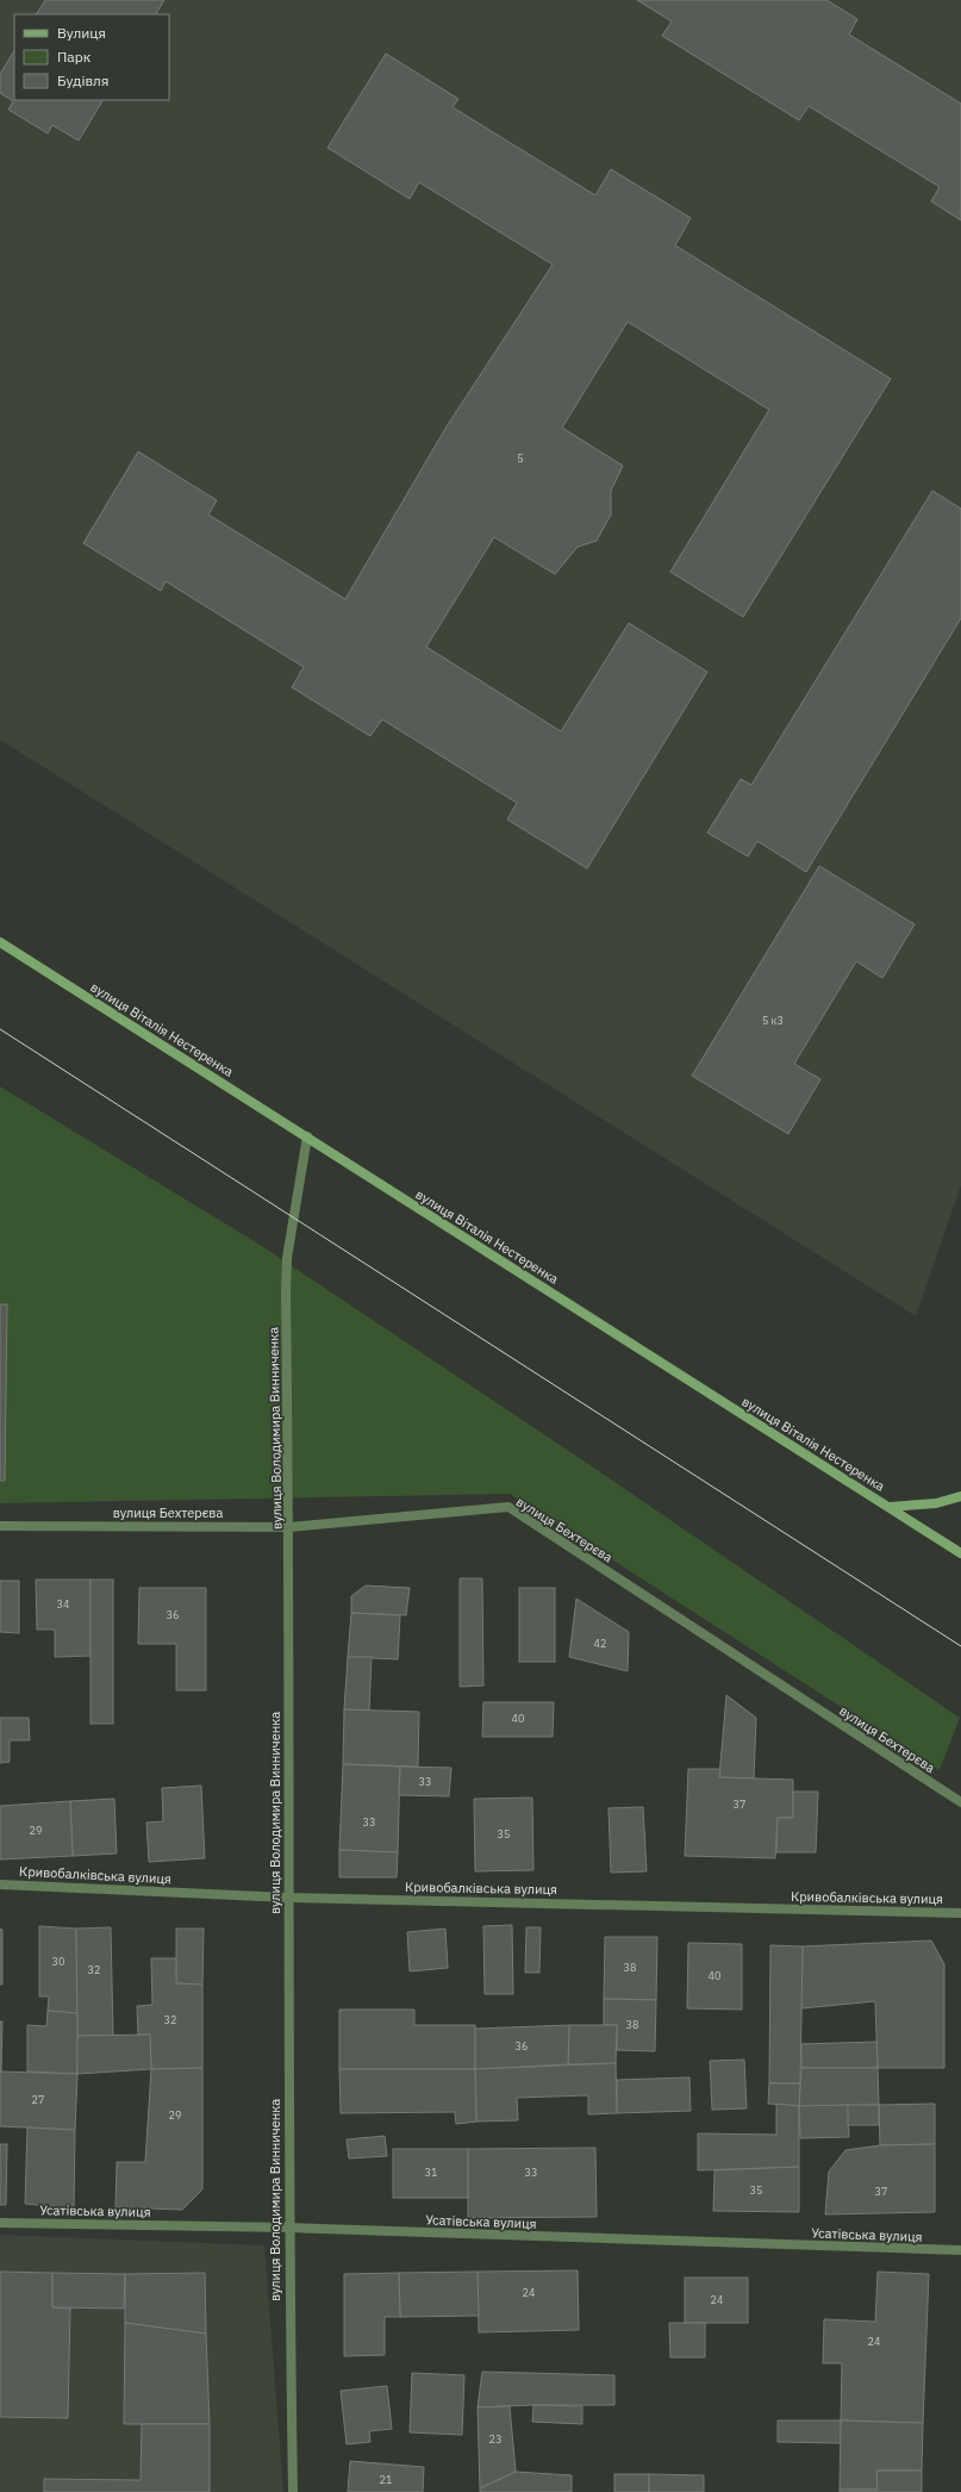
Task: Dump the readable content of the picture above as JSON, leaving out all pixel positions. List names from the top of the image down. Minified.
{"streets":{"main road":["вулиця Віталія Нестеренка"],"street":["вулиця Володимира Винниченка","вулиця Бехтерєва","Кривобалківська вулиця","Усатівська вулиця"]},"crossings":[["вулиця Віталія Нестеренка","вулиця Володимира Винниченка"],["вулиця Володимира Винниченка","вулиця Бехтерєва"],["вулиця Володимира Винниченка","Кривобалківська вулиця"],["вулиця Володимира Винниченка","Усатівська вулиця"]],"house_numbers":["5","5 к3","34","36","42","40","33","37","33","29","35","30","38","32","40","32","38","36","27","29","31","33","35","37","24","24","24","23","21"],"legend":["Вулиця","Парк","Будівля"]}
